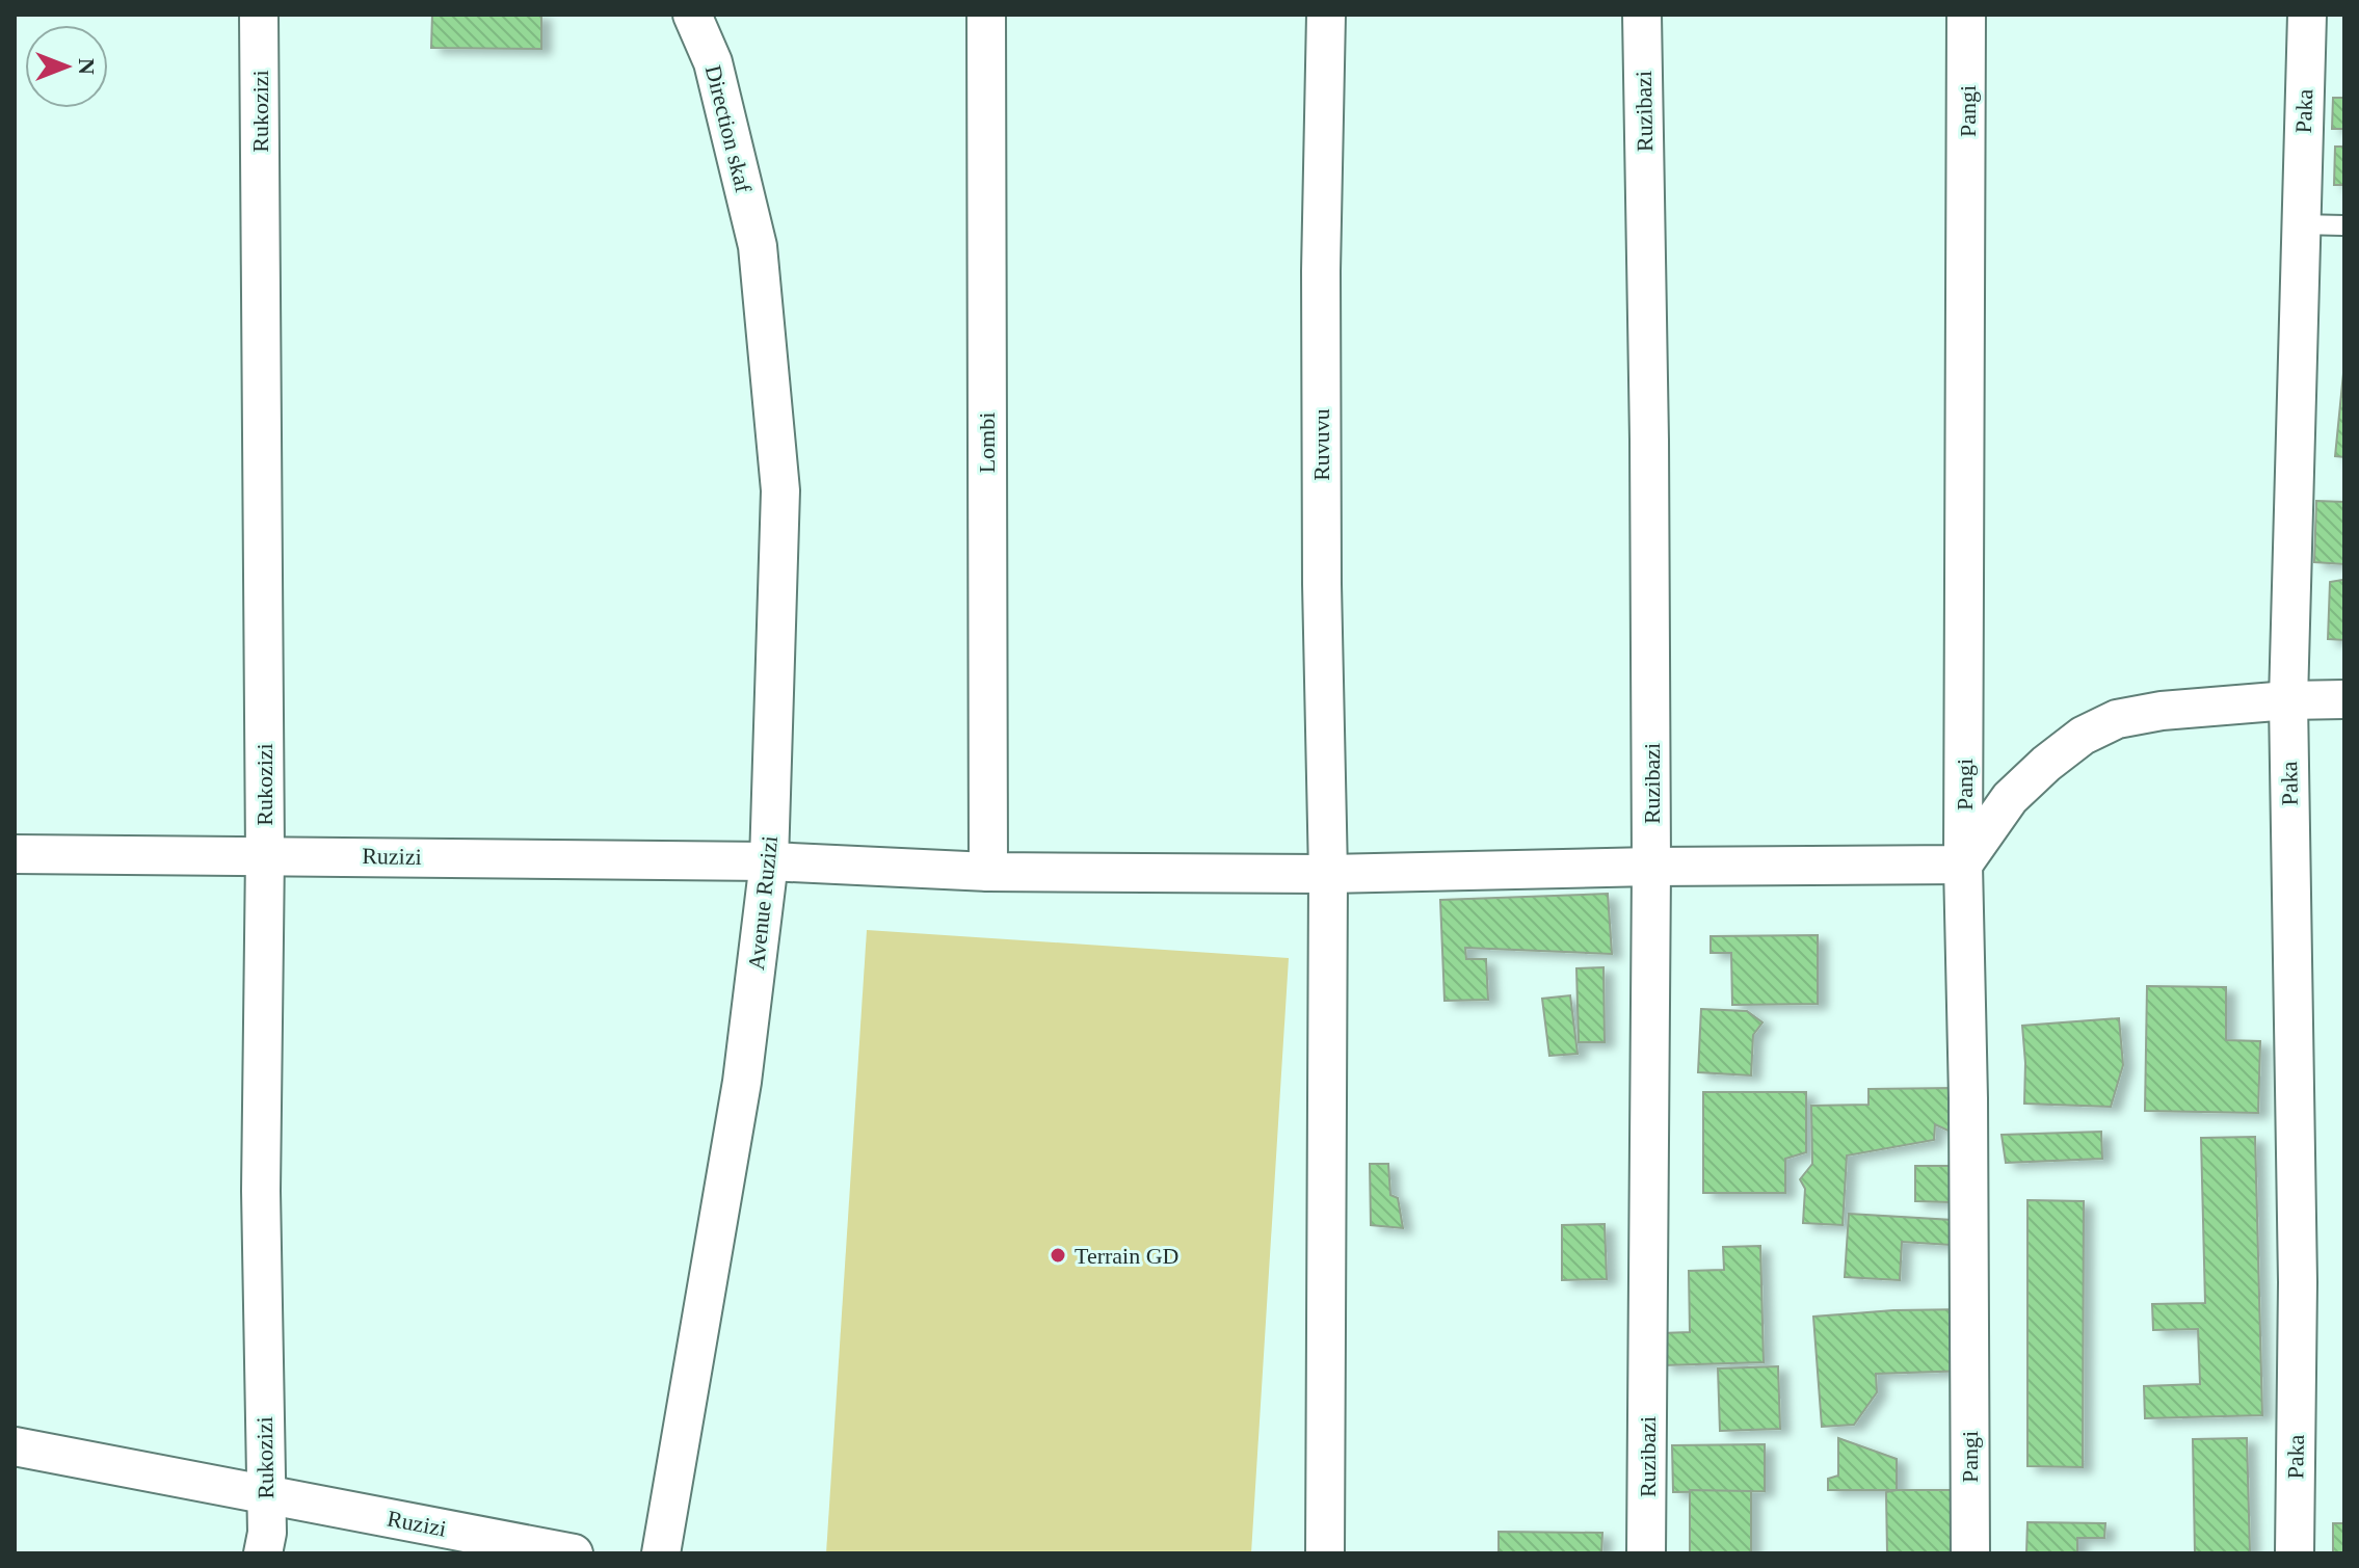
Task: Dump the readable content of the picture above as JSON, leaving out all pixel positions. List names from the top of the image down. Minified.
{"streets":{"street":["Rukozizi","Ruzibazi","Pangi","Paka","Direction skaf","Lombi","Ruvuvu","Ruzizi","Avenue Ruzizi"]},"crossings":[["Rukozizi","Ruzizi"],["Ruzibazi","Ruzizi"],["Pangi","Ruzizi"],["Direction skaf","Avenue Ruzizi"],["Lombi","Ruzizi"],["Ruvuvu","Ruzizi"],["Ruzizi","Avenue Ruzizi"]],"places":["Terrain GD"],"north":"right"}
